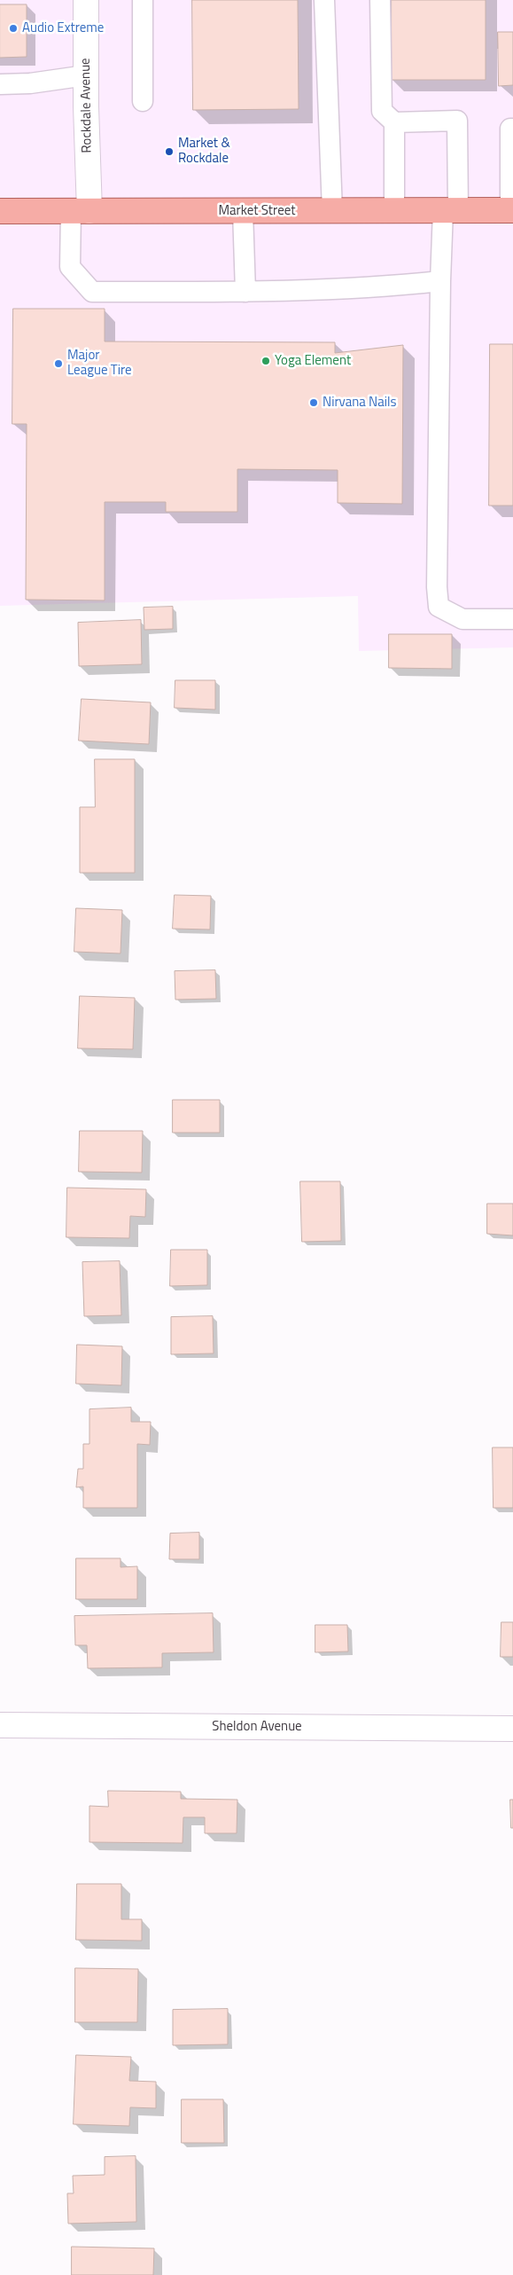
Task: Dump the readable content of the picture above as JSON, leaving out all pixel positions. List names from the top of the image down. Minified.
{"streets":{"main road":["Market Street"],"street":["Rockdale Avenue","Sheldon Avenue"]},"crossings":[["Rockdale Avenue","Market Street"]],"places":["Audio Extreme","Market & Rockdale","Yoga Element","Major League Tire","Nirvana Nails"]}
